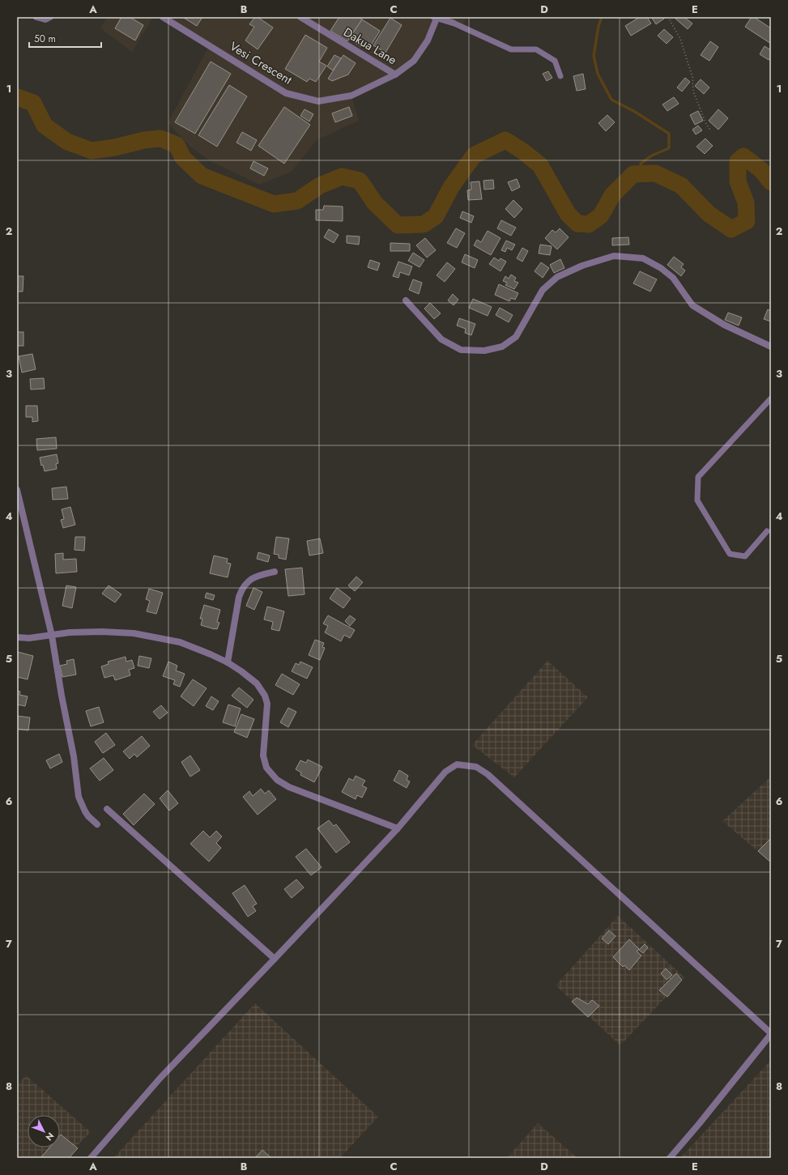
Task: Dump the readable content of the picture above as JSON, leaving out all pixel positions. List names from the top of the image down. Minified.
{"streets":{"street":["Dakua Lane","Vesi Crescent"]},"crossings":[["Dakua Lane","Vesi Crescent"]],"scale_bar":"50 m","north":"bottom right","grid":{"columns":["A","B","C","D","E"],"rows":["1","2","3","4","5","6","7","8"]}}
